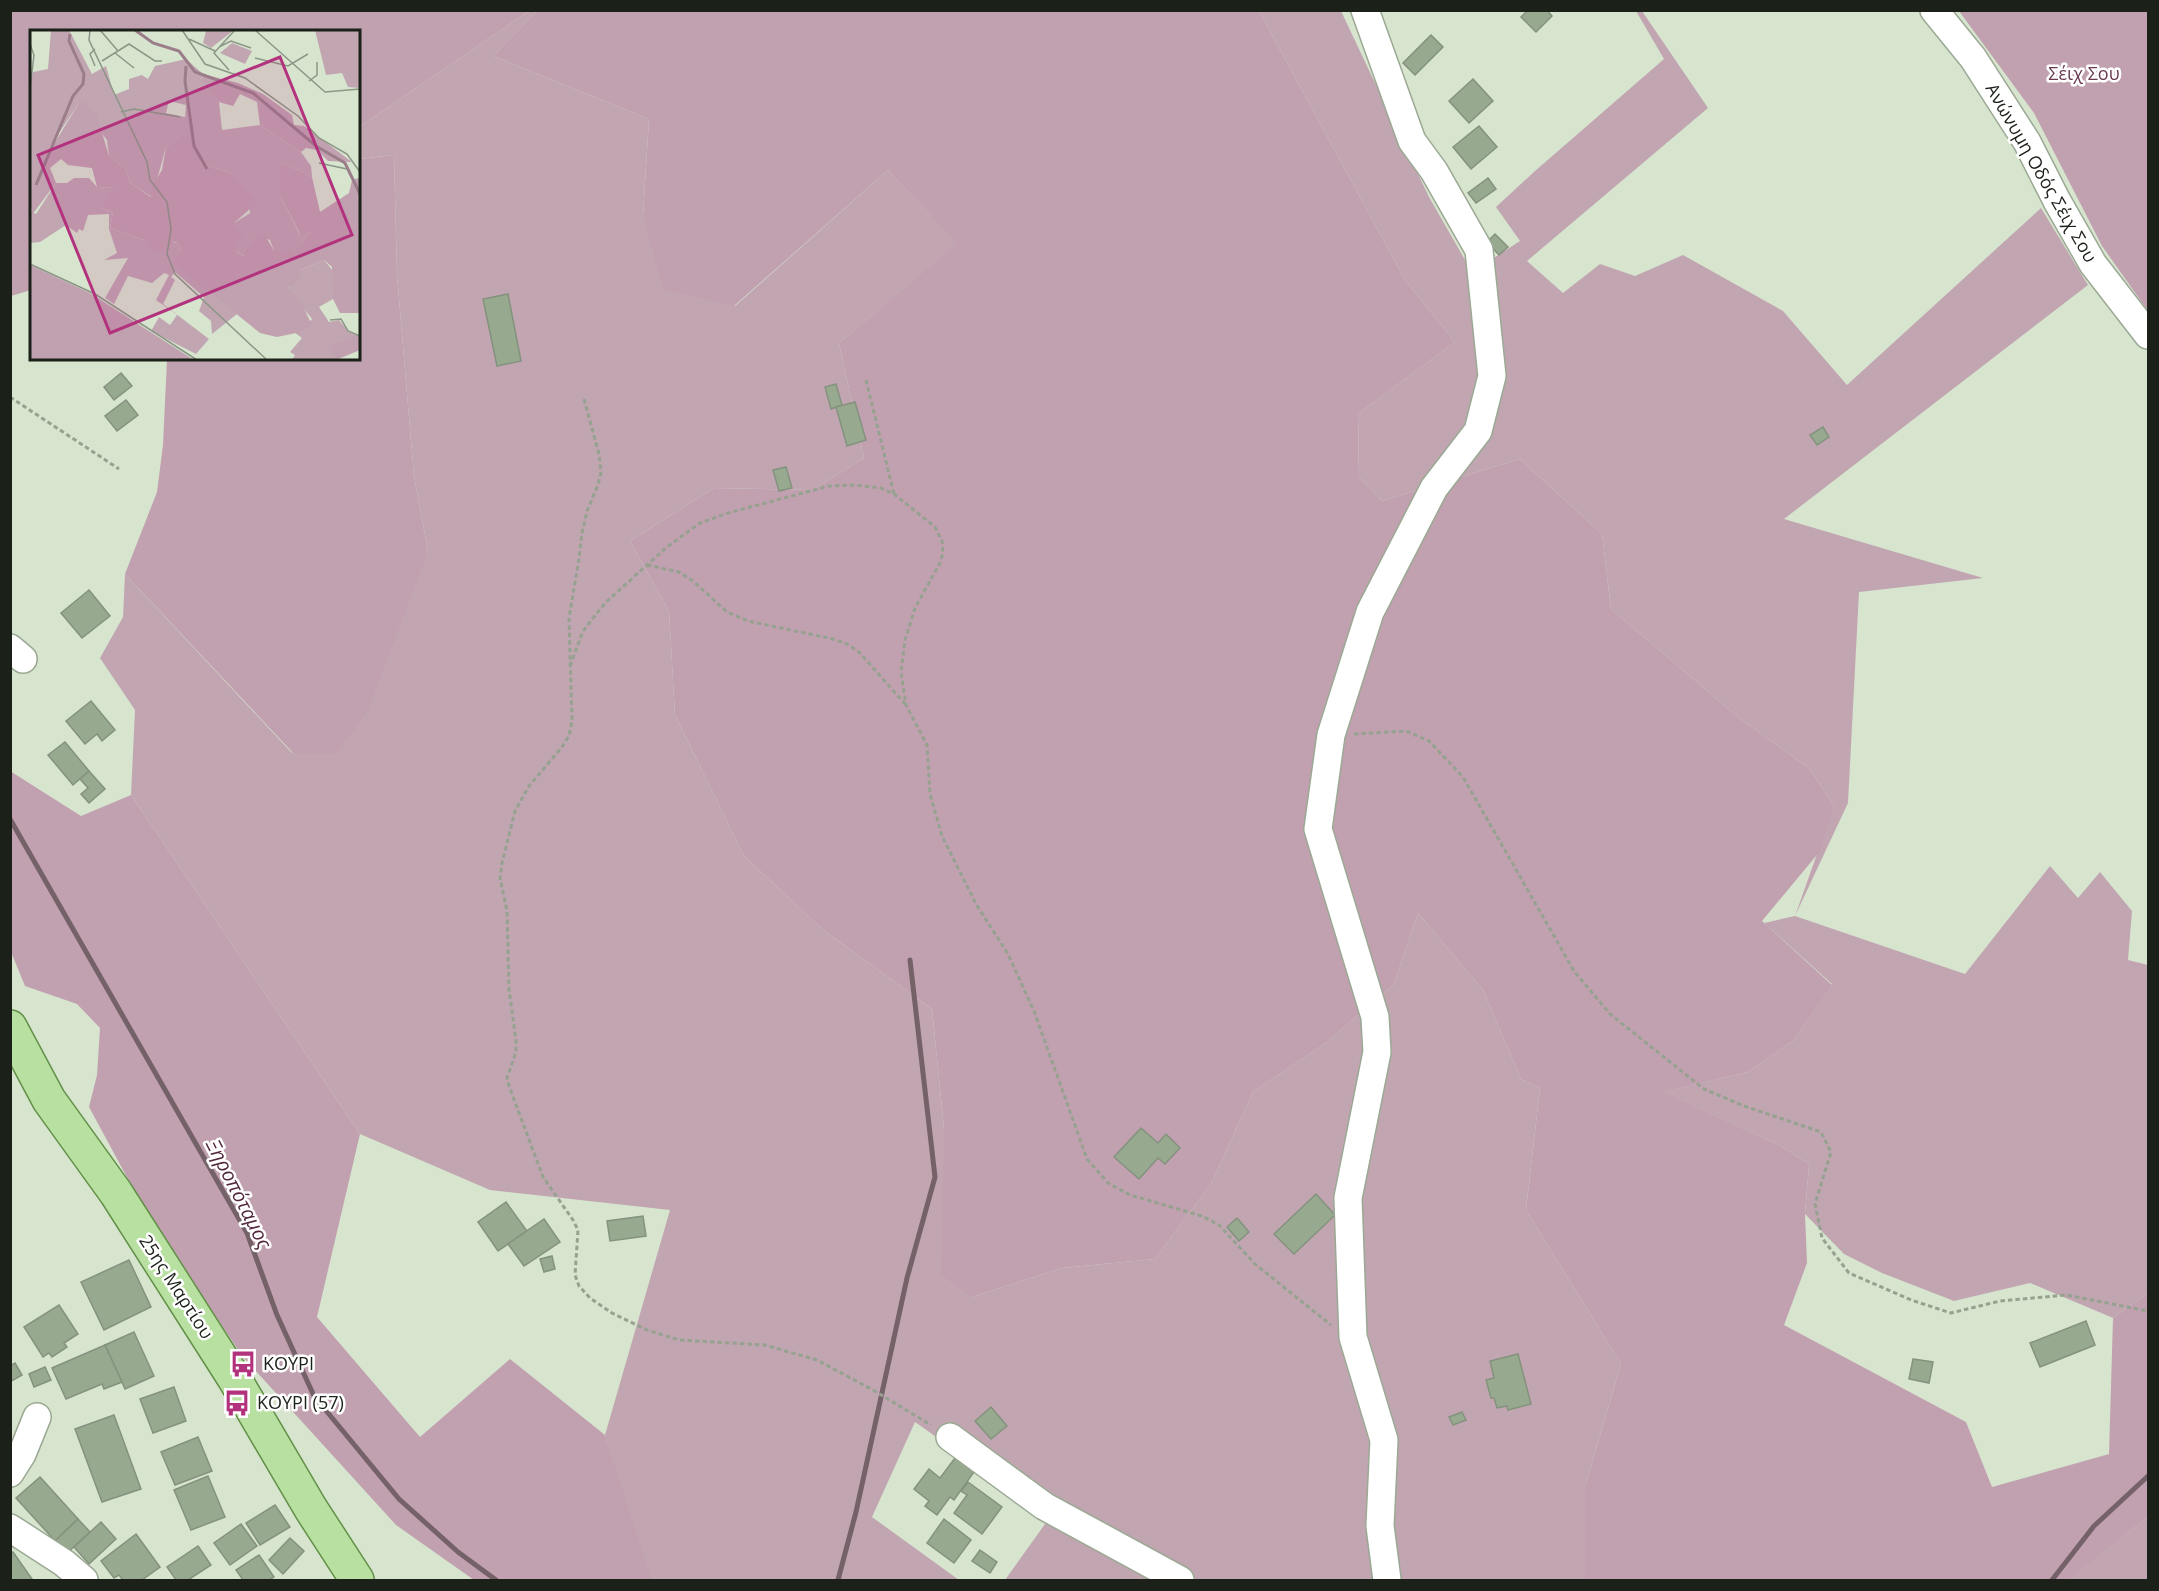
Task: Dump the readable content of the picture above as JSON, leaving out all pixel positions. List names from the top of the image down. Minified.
{"streets":{"main road":["25ης Μαρτίου"],"street":["Ανώνυμη Οδός Σέιχ Σου"]},"water":["Ξηροπόταμος"],"parks":["Σέιχ Σου"],"places":{"bus stop":["ΚΟΥΡΙ","ΚΟΥΡΙ (57)"]}}
